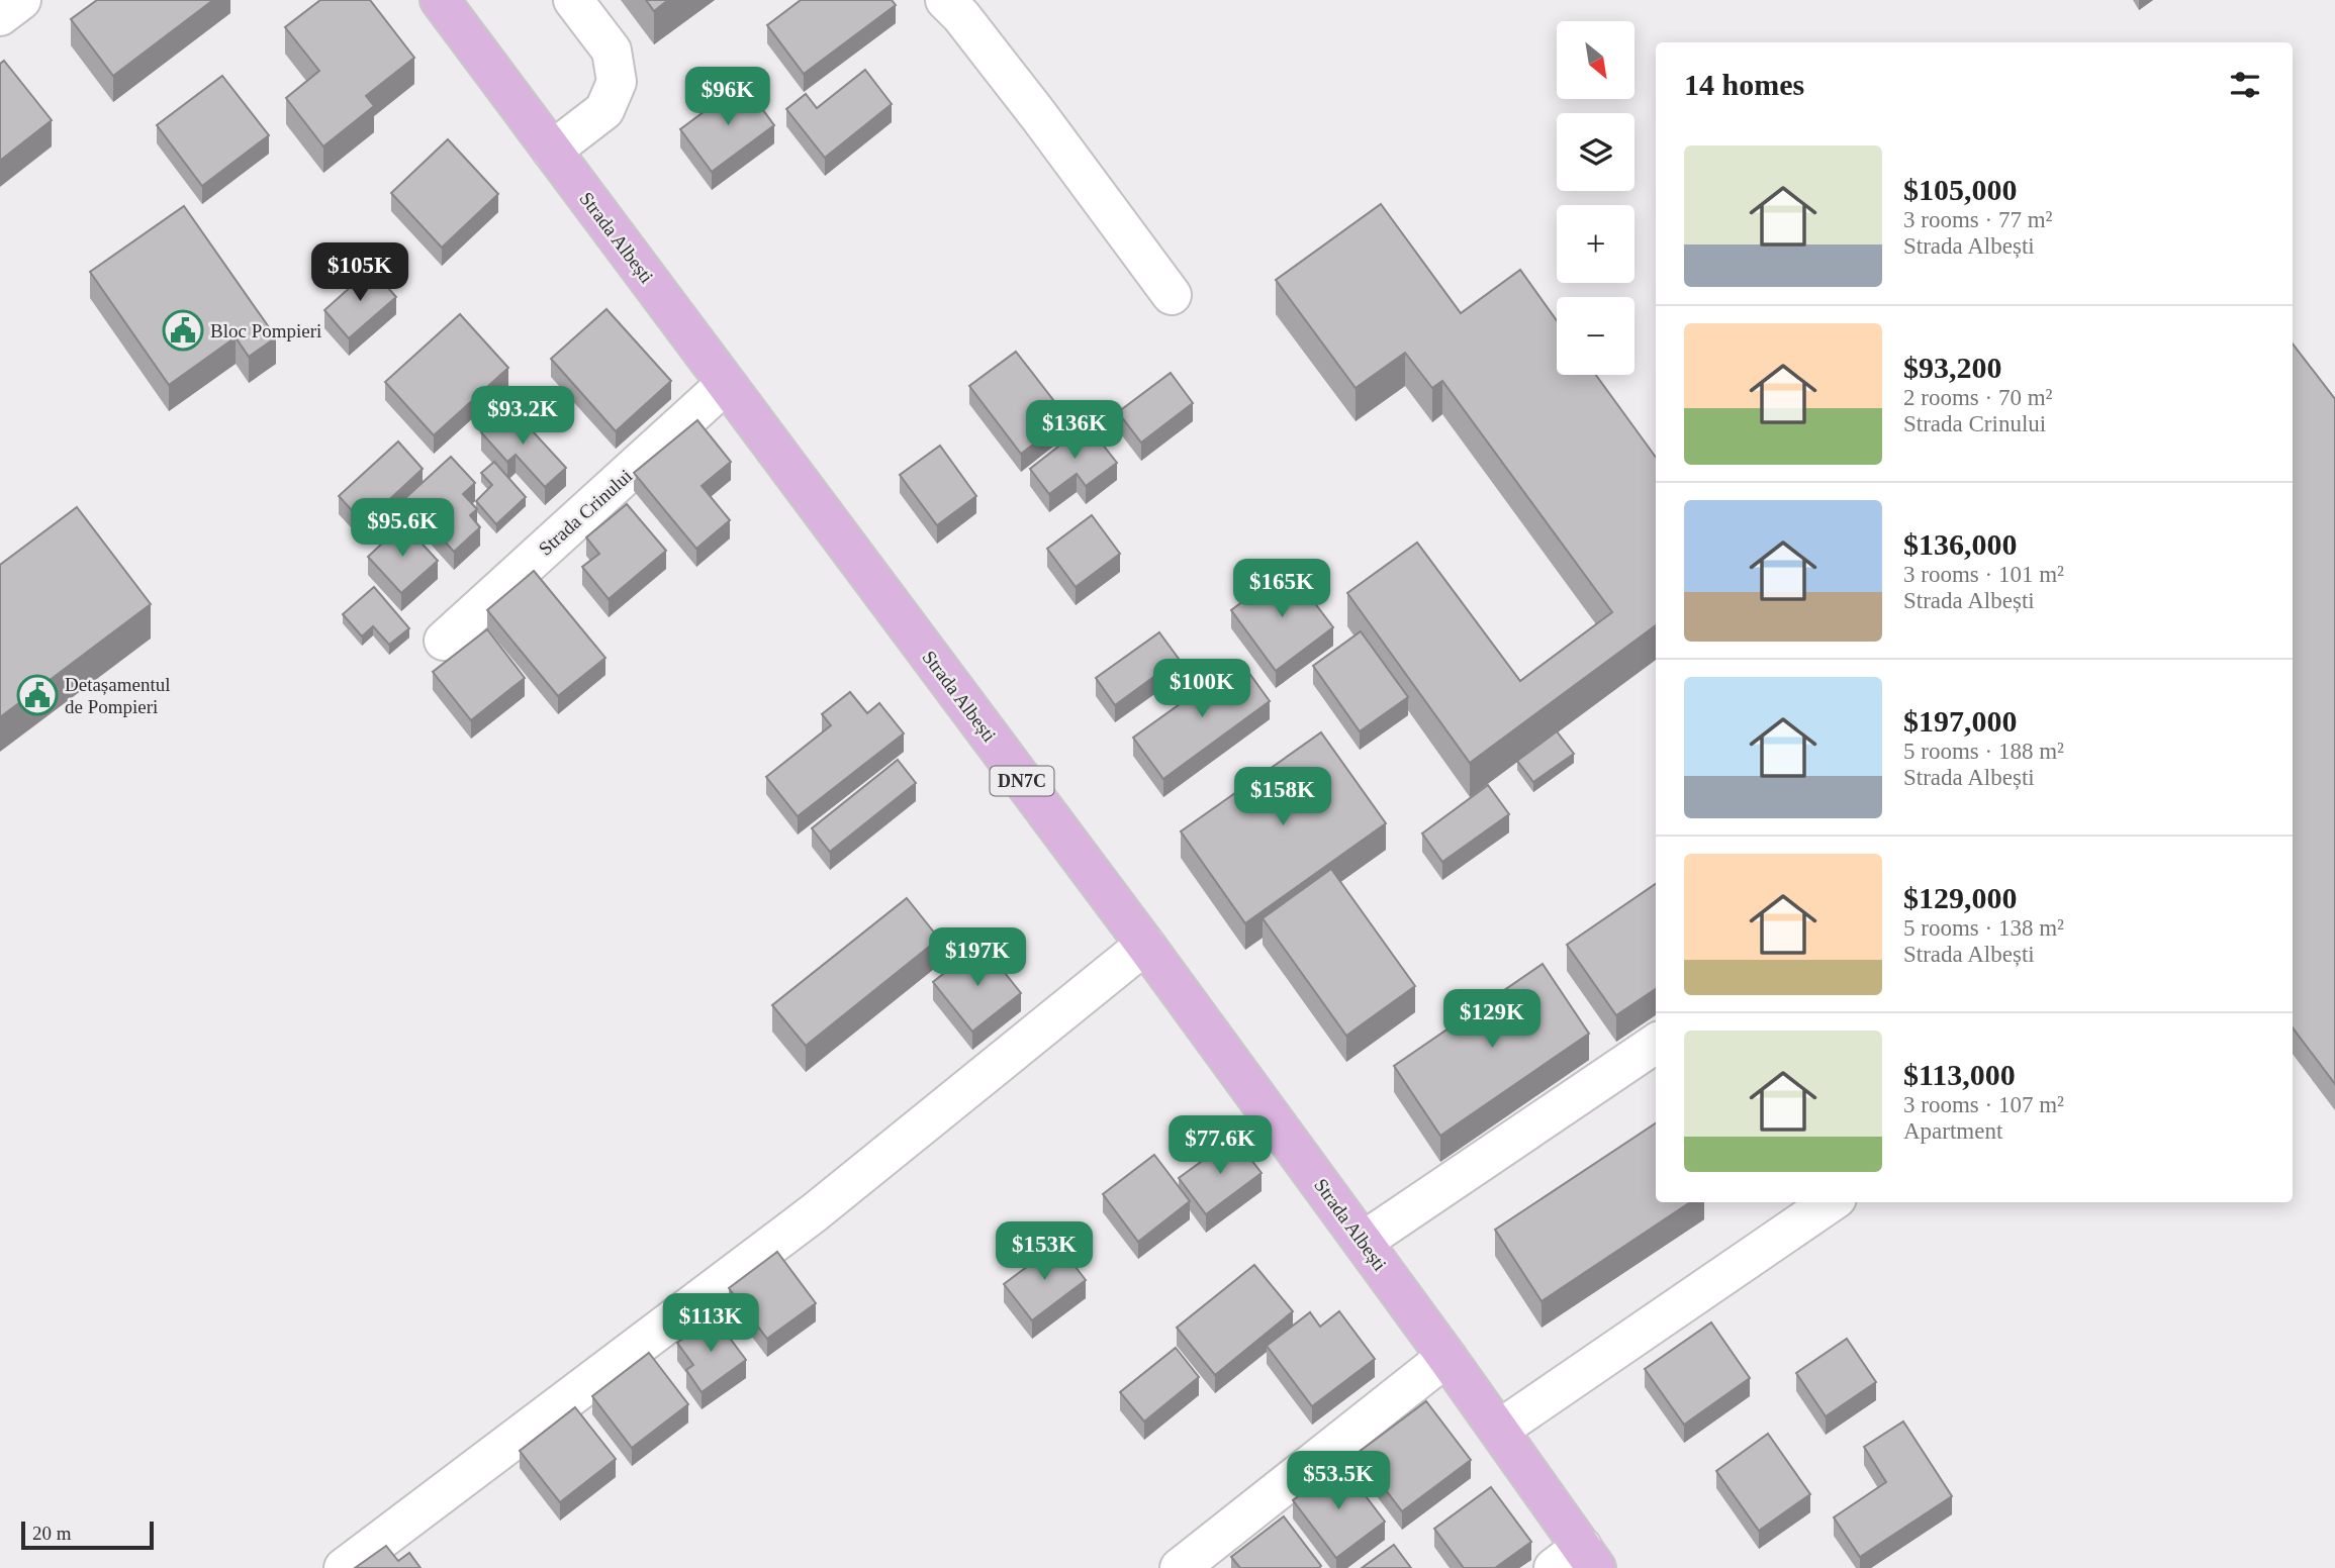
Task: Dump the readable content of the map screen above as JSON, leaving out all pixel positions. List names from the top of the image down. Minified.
{"streets":{"main road":["Strada Albești","DN7C"],"street":["Strada Crinului"]},"crossings":[["Strada Albești","Strada Crinului"]],"places":{"public building":["Bloc Pompieri","Detașamentul de Pompieri"]},"scale_bar":"20 m","north":"bottom right","page":{"map_buttons":["+","−"],"heading":"14 homes","price":["$96K","$105K","$93.2K","$136K","$95.6K","$165K","$100K","$158K","$197K","$129K","$77.6K","$153K","$113K","$53.5K"],"list":[{"name":"$105,000","note":"3 rooms · 77 m² · Strada Albești"},{"name":"$93,200","note":"2 rooms · 70 m² · Strada Crinului"},{"name":"$136,000","note":"3 rooms · 101 m² · Strada Albești"},{"name":"$197,000","note":"5 rooms · 188 m² · Strada Albești"},{"name":"$129,000","note":"5 rooms · 138 m² · Strada Albești"},{"name":"$113,000","note":"3 rooms · 107 m² · Apartment"}],"scale":"20 m"}}
